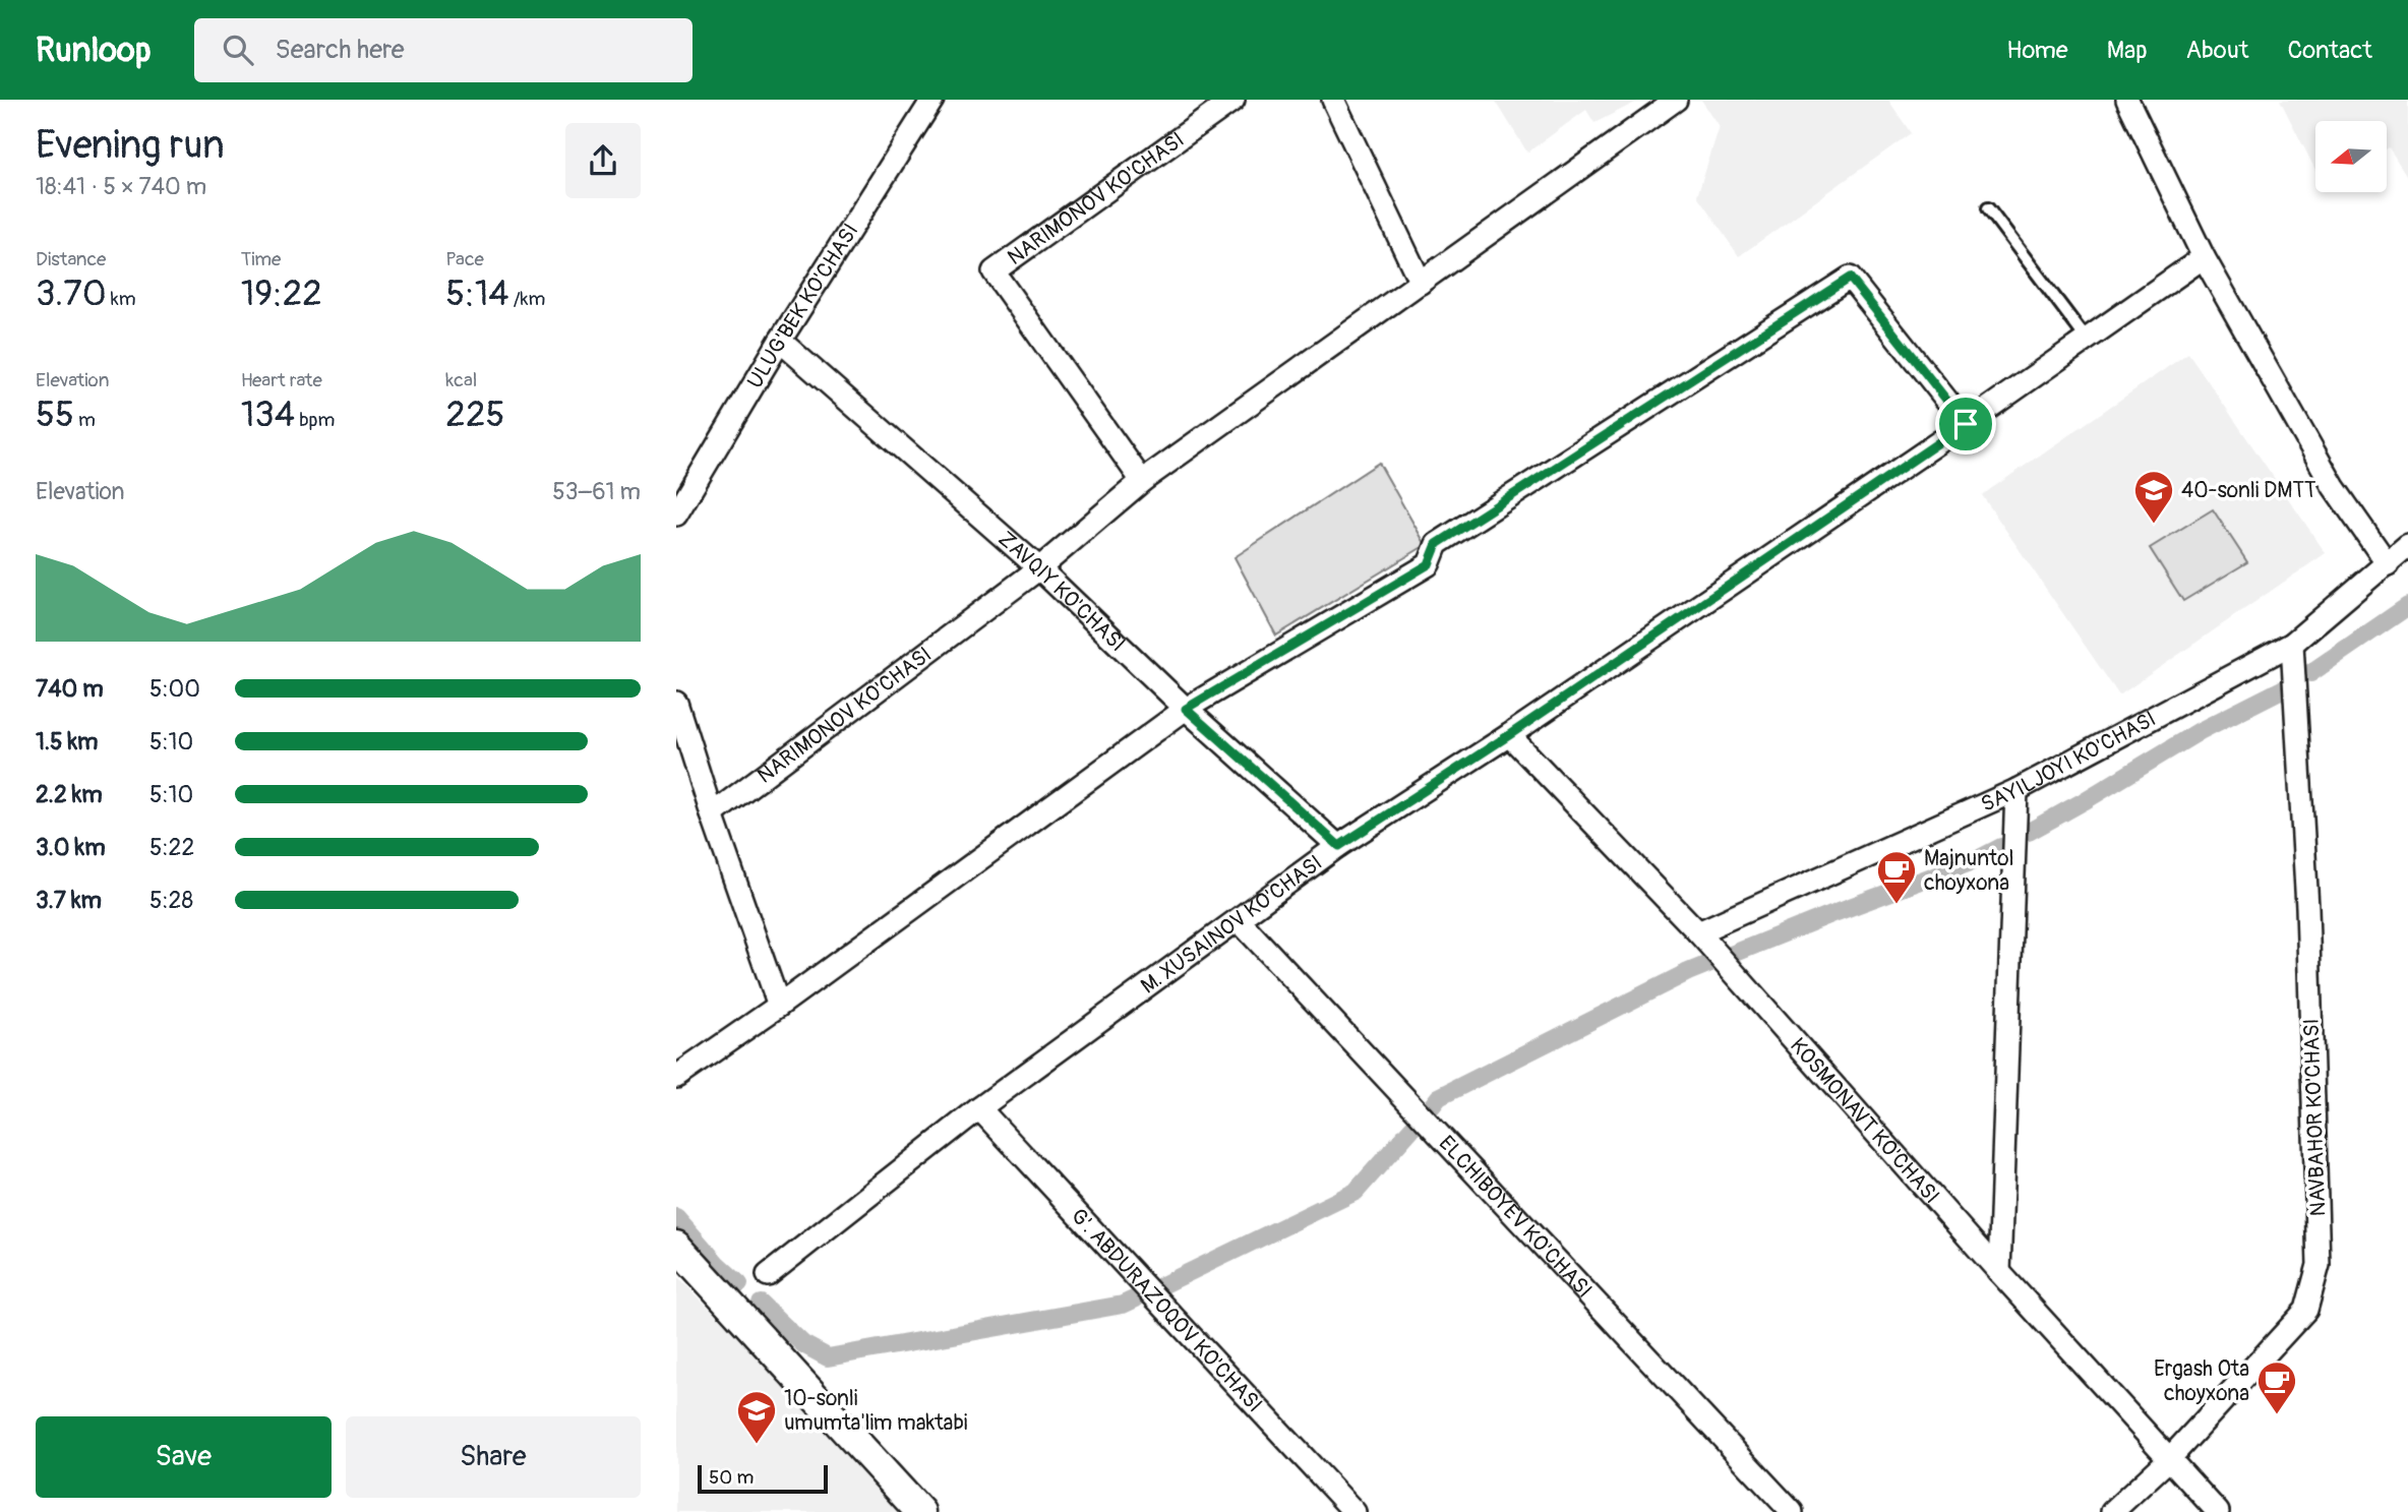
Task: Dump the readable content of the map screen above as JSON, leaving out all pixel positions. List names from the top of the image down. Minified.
{"streets":{"street":["NARIMONOV KO'CHASI","ULUG'BEK KO'CHASI","ZAVQIY KO'CHASI","SAYILJOYI KO'CHASI","M. XUSAINOV KO'CHASI","NAVBAHOR KO'CHASI","KOSMONAVT KO'CHASI","ELCHIBOYEV KO'CHASI","G'. ABDURAZOQOV KO'CHASI"]},"crossings":[["NARIMONOV KO'CHASI","ZAVQIY KO'CHASI"],["ULUG'BEK KO'CHASI","ZAVQIY KO'CHASI"],["ZAVQIY KO'CHASI","M. XUSAINOV KO'CHASI"],["SAYILJOYI KO'CHASI","NAVBAHOR KO'CHASI"],["SAYILJOYI KO'CHASI","KOSMONAVT KO'CHASI"],["M. XUSAINOV KO'CHASI","KOSMONAVT KO'CHASI"],["M. XUSAINOV KO'CHASI","ELCHIBOYEV KO'CHASI"],["M. XUSAINOV KO'CHASI","G'. ABDURAZOQOV KO'CHASI"],["NAVBAHOR KO'CHASI","KOSMONAVT KO'CHASI"]],"places":{"school or university":["40-sonli DMTT","10-sonli umumta'lim maktabi"],"cafe":["Majnuntol choyxona","Ergash Ota choyxona"]},"scale_bar":"50 m","north":"left","page":{"header":"Runloop","search":"Search here","nav":["Home","Map","About","Contact"],"heading":["Evening run","18:41 · 5 × 740 m"],"stats":[["Distance","3.70 km"],["Time","19:22"],["Pace","5:14 /km"],["Elevation","55 m"],["Heart rate","134 bpm"],["kcal","225"]],"chart":["Elevation","53–61 m"],"list":[{"name":"740 m","note":"5:00"},{"name":"1.5 km","note":"5:10"},{"name":"2.2 km","note":"5:10"},{"name":"3.0 km","note":"5:22"},{"name":"3.7 km","note":"5:28"}],"buttons":["Save","Share"],"scale":"50 m"}}
